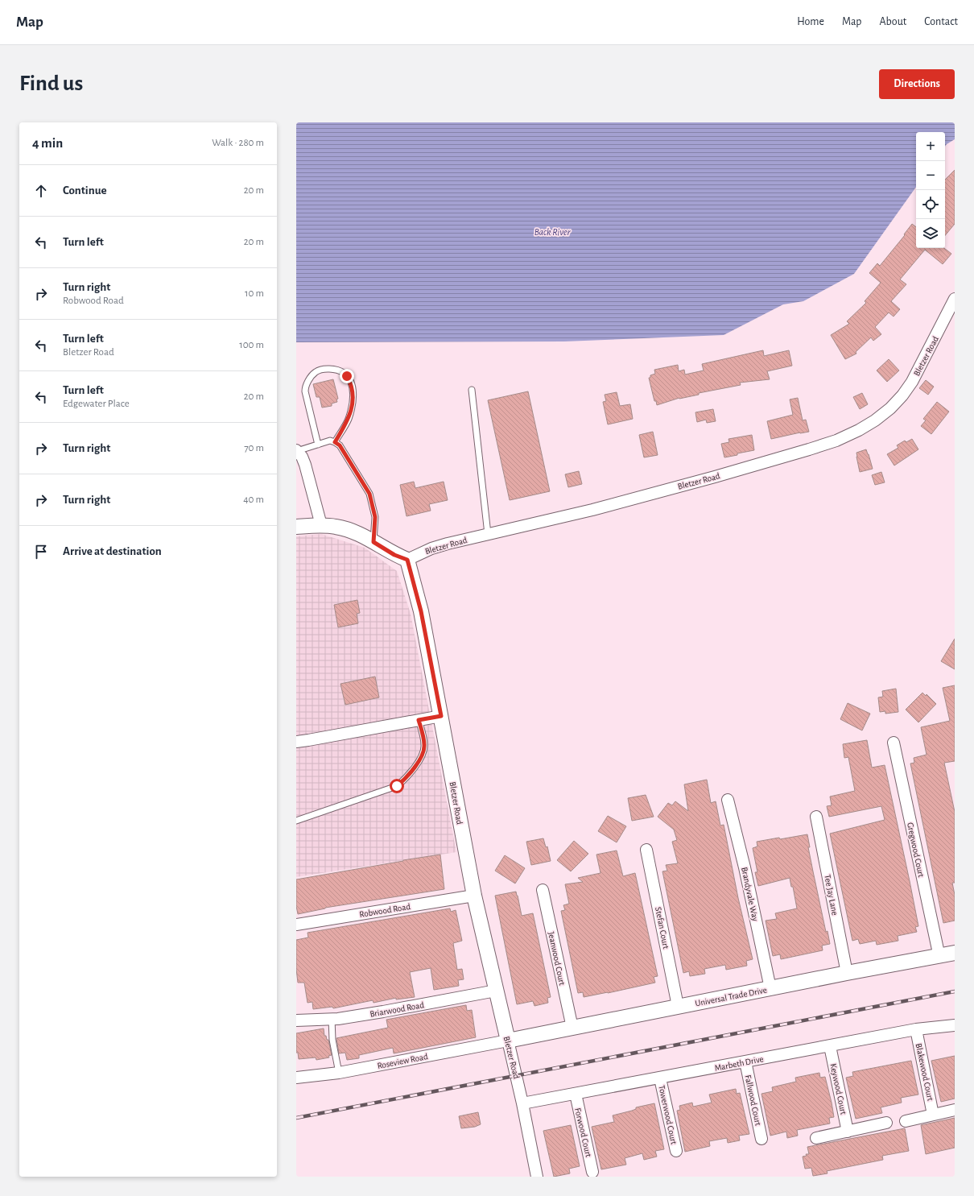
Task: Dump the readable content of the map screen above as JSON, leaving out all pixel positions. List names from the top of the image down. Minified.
{"streets":{"street":["Bletzer Road","Gregwood Court","Brandyvale Way","Tee Jay Lane","Robwood Road","Stefan Court","Jeanwood Court","Universal Trade Drive","Briarwood Road","Roseview Road","Marbeth Drive","Blakewood Court","Keywood Court","Fallwood Court","Towerwood Court","Forwood Court"]},"crossings":[["Bletzer Road","Robwood Road"],["Bletzer Road","Universal Trade Drive"],["Bletzer Road","Briarwood Road"],["Bletzer Road","Roseview Road"],["Bletzer Road","Marbeth Drive"],["Gregwood Court","Universal Trade Drive"],["Brandyvale Way","Universal Trade Drive"],["Tee Jay Lane","Universal Trade Drive"],["Stefan Court","Universal Trade Drive"],["Jeanwood Court","Universal Trade Drive"],["Universal Trade Drive","Roseview Road"],["Marbeth Drive","Blakewood Court"],["Marbeth Drive","Keywood Court"],["Marbeth Drive","Fallwood Court"],["Marbeth Drive","Towerwood Court"],["Marbeth Drive","Forwood Court"]],"water":["Back River"],"page":{"header":"Map","nav":["Home","Map","About","Contact"],"buttons":"Directions","title":"Find us","heading":["4 min","Walk · 280 m"],"map_buttons":["+","−"],"list":[["Continue","20 m"],["Turn left","20 m"],["Turn right","Robwood Road","10 m"],["Turn left","Bletzer Road","100 m"],["Turn left","Edgewater Place","20 m"],["Turn right","70 m"],["Turn right","40 m"],"Arrive at destination"]}}
